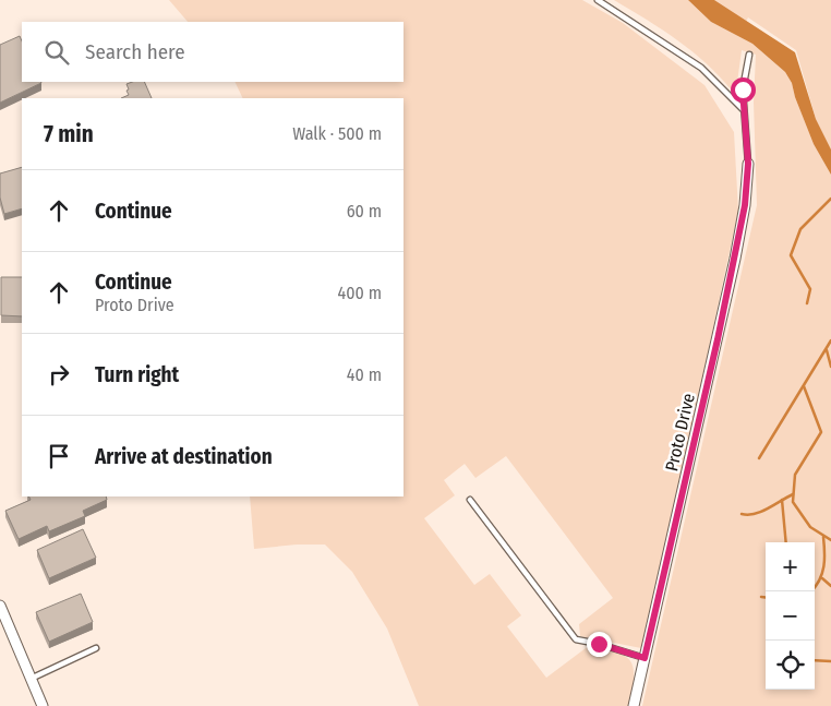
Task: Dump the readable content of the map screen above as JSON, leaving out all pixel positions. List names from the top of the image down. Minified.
{"streets":{"street":["Proto Drive"]},"page":{"search":"Search here","heading":["7 min","Walk · 500 m"],"list":[["Continue","60 m"],["Continue","Proto Drive","400 m"],["Turn right","40 m"],"Arrive at destination"],"map_buttons":["+","−"]}}
